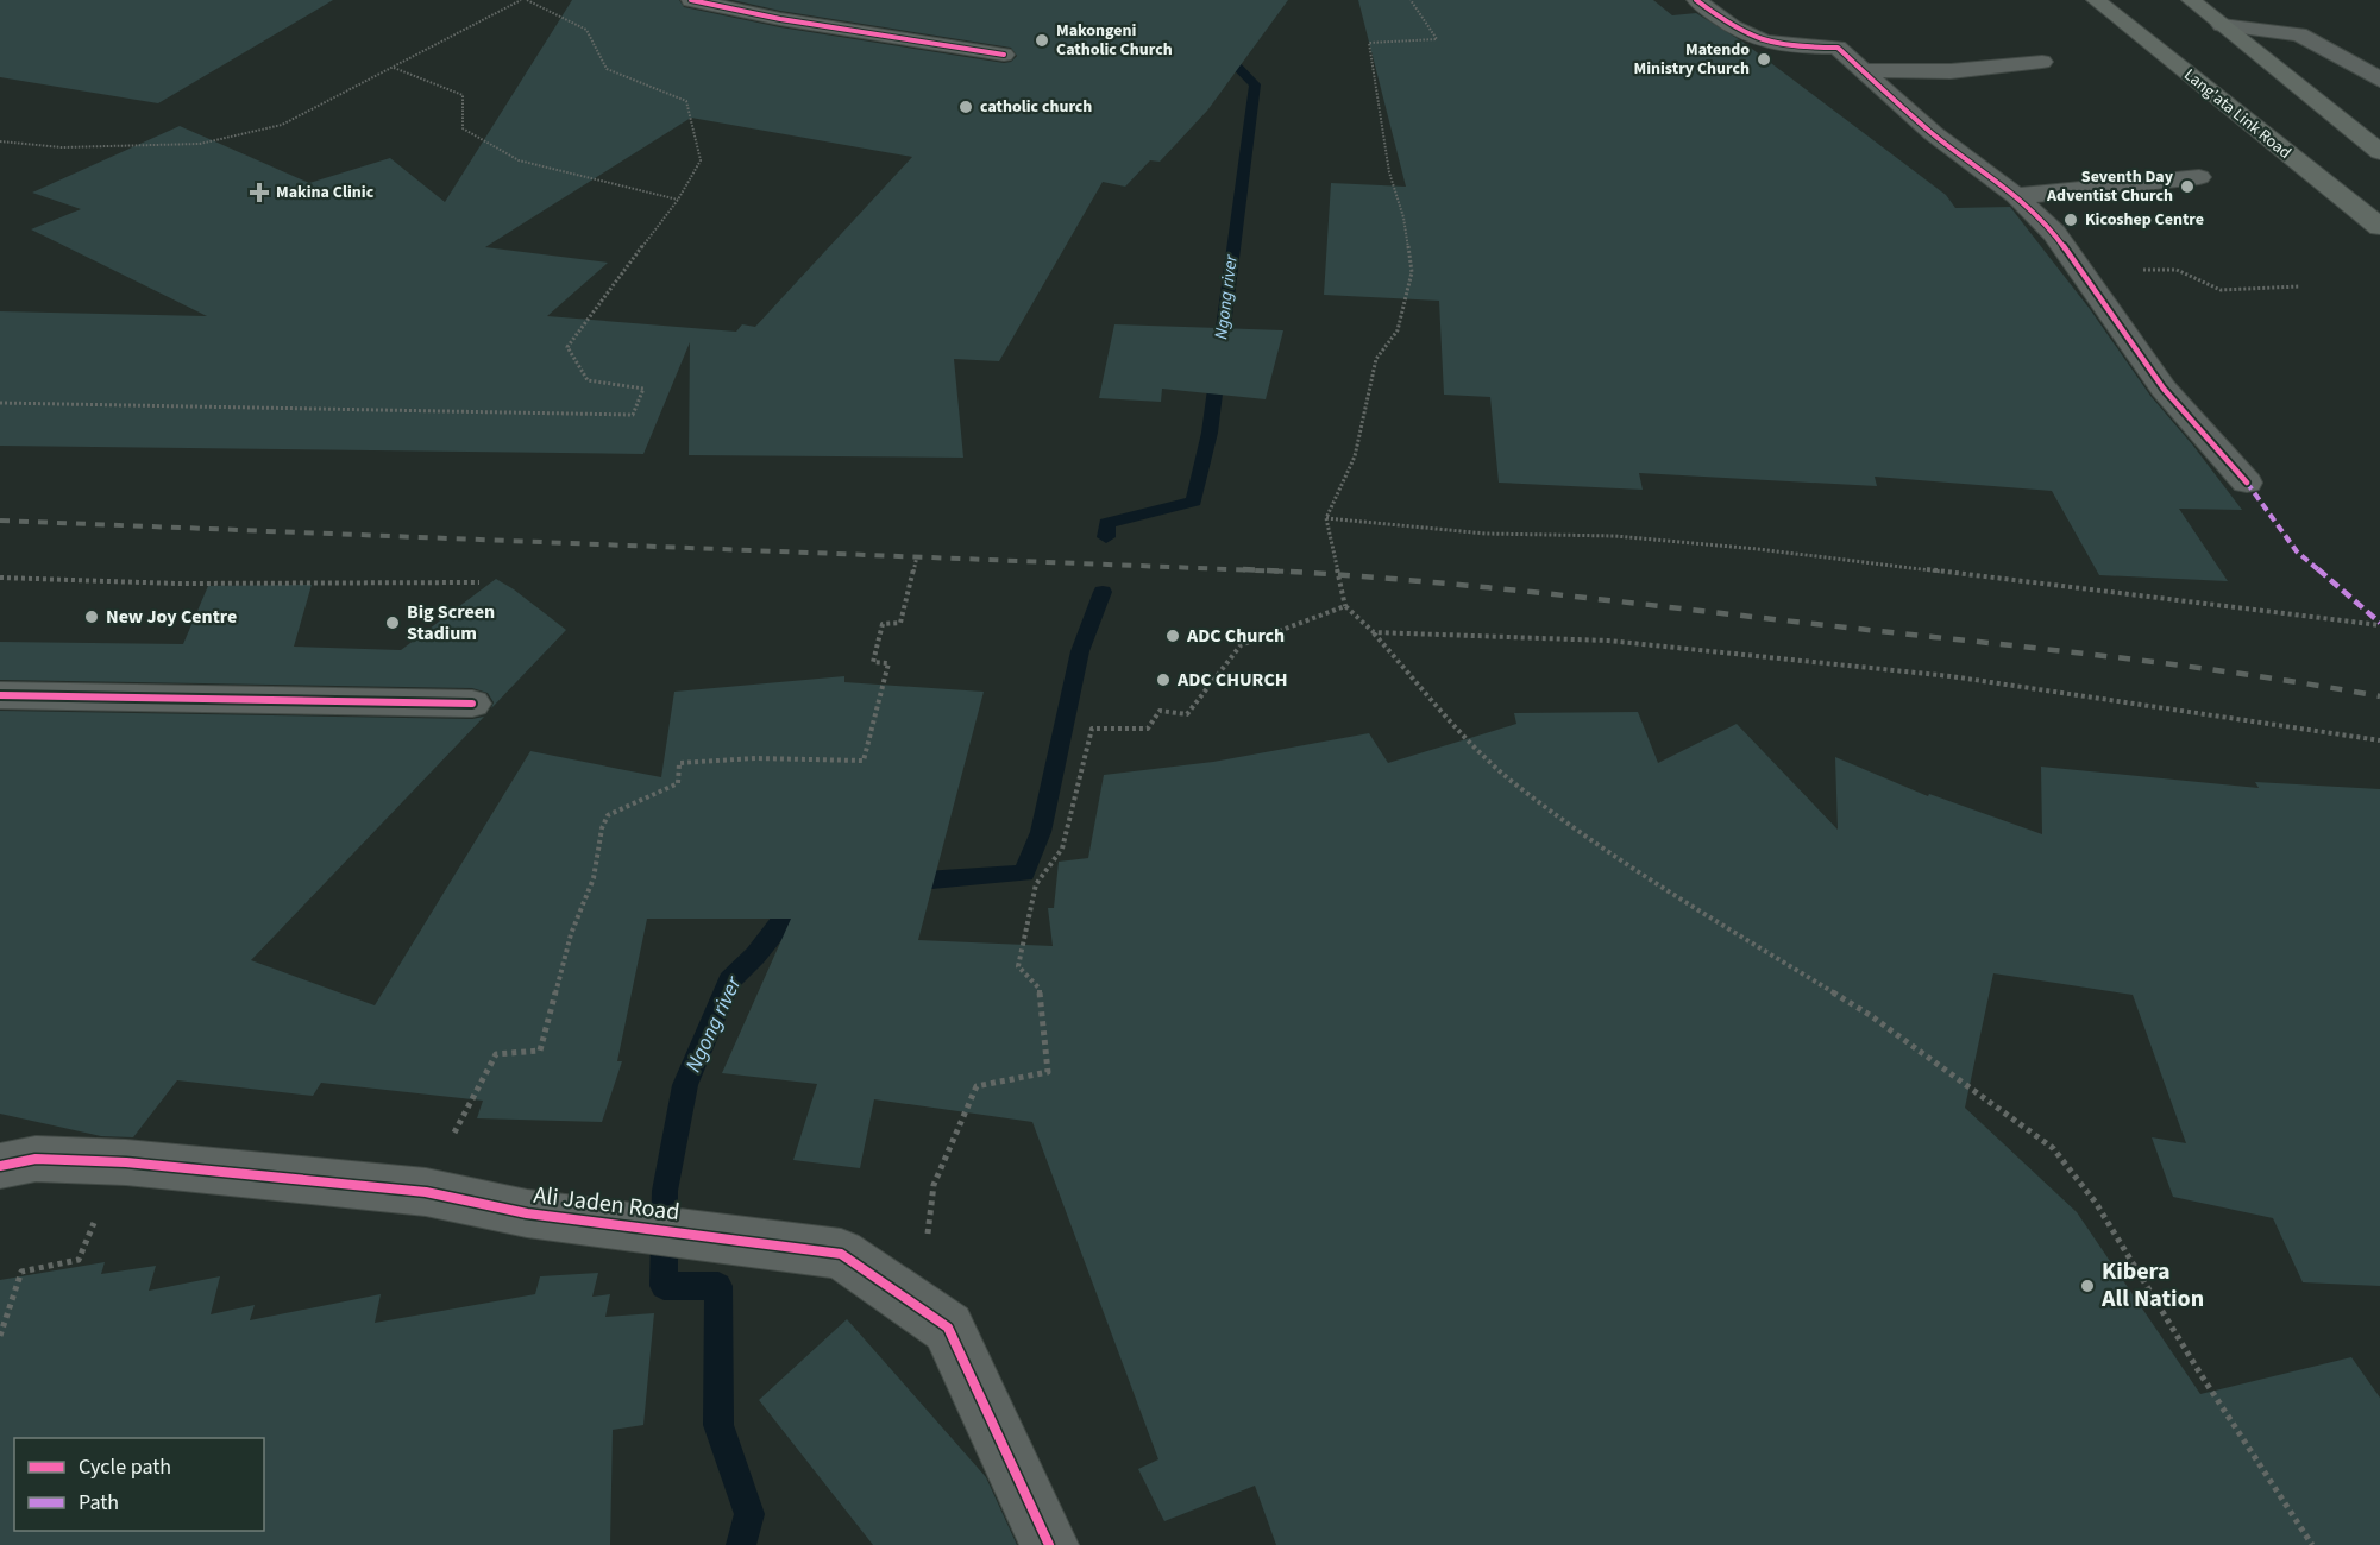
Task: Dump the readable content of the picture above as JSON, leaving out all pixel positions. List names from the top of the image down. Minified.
{"streets":{"main road":["Lang'ata Link Road"],"street":["Ali Jaden Road"]},"water":["Ngong river"],"places":{"other":["Makongeni Catholic Church","Matendo Ministry Church","catholic church","Seventh Day Adventist Church","Kicoshep Centre","New Joy Centre","Big Screen Stadium","ADC Church","ADC CHURCH","Kibera All Nation"],"health":["Makina Clinic"]},"legend":["Cycle path","Path"]}
